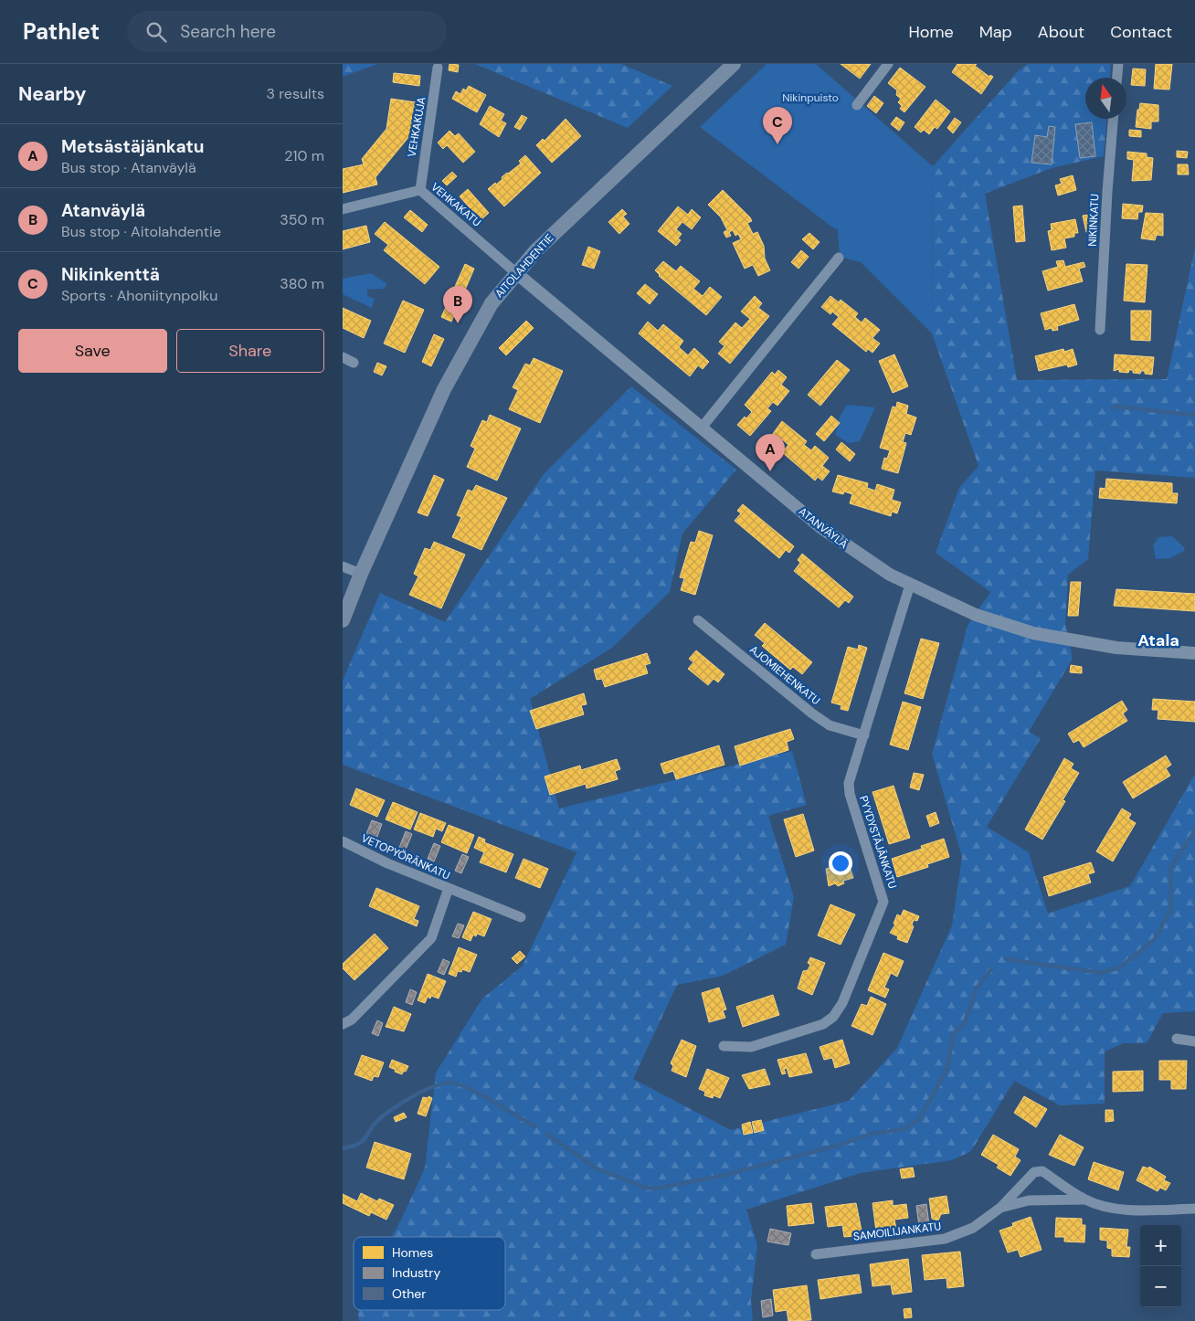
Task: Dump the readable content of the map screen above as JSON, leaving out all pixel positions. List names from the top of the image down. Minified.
{"streets":{"main road":["AITOLAHDENTIE"],"street":["VEHKAKUJA","VEHKAKATU","NIKINKATU","ATANVÄYLÄ","AJOMIEHENKATU","PYYDYSTÄJÄNKATU","VETOPYÖRÄNKATU","SAMOILIJANKATU"]},"crossings":[["VEHKAKUJA","VEHKAKATU"],["VEHKAKATU","AITOLAHDENTIE"],["VEHKAKATU","ATANVÄYLÄ"],["AITOLAHDENTIE","ATANVÄYLÄ"],["ATANVÄYLÄ","PYYDYSTÄJÄNKATU"],["AJOMIEHENKATU","PYYDYSTÄJÄNKATU"]],"districts":["Atala"],"parks":["Nikinpuisto"],"legend":["Homes","Industry","Other"],"north":"top","page":{"header":"Pathlet","search":"Search here","nav":["Home","Map","About","Contact"],"heading":["Nearby","3 results"],"pins":["C","B","A"],"list":[{"mark":"A","name":"Metsästäjänkatu","note":"Bus stop · Atanväylä","value":"210 m"},{"mark":"B","name":"Atanväylä","note":"Bus stop · Aitolahdentie","value":"350 m"},{"mark":"C","name":"Nikinkenttä","note":"Sports · Ahoniitynpolku","value":"380 m"}],"buttons":["Save","Share"],"map_buttons":["+","−"]}}
